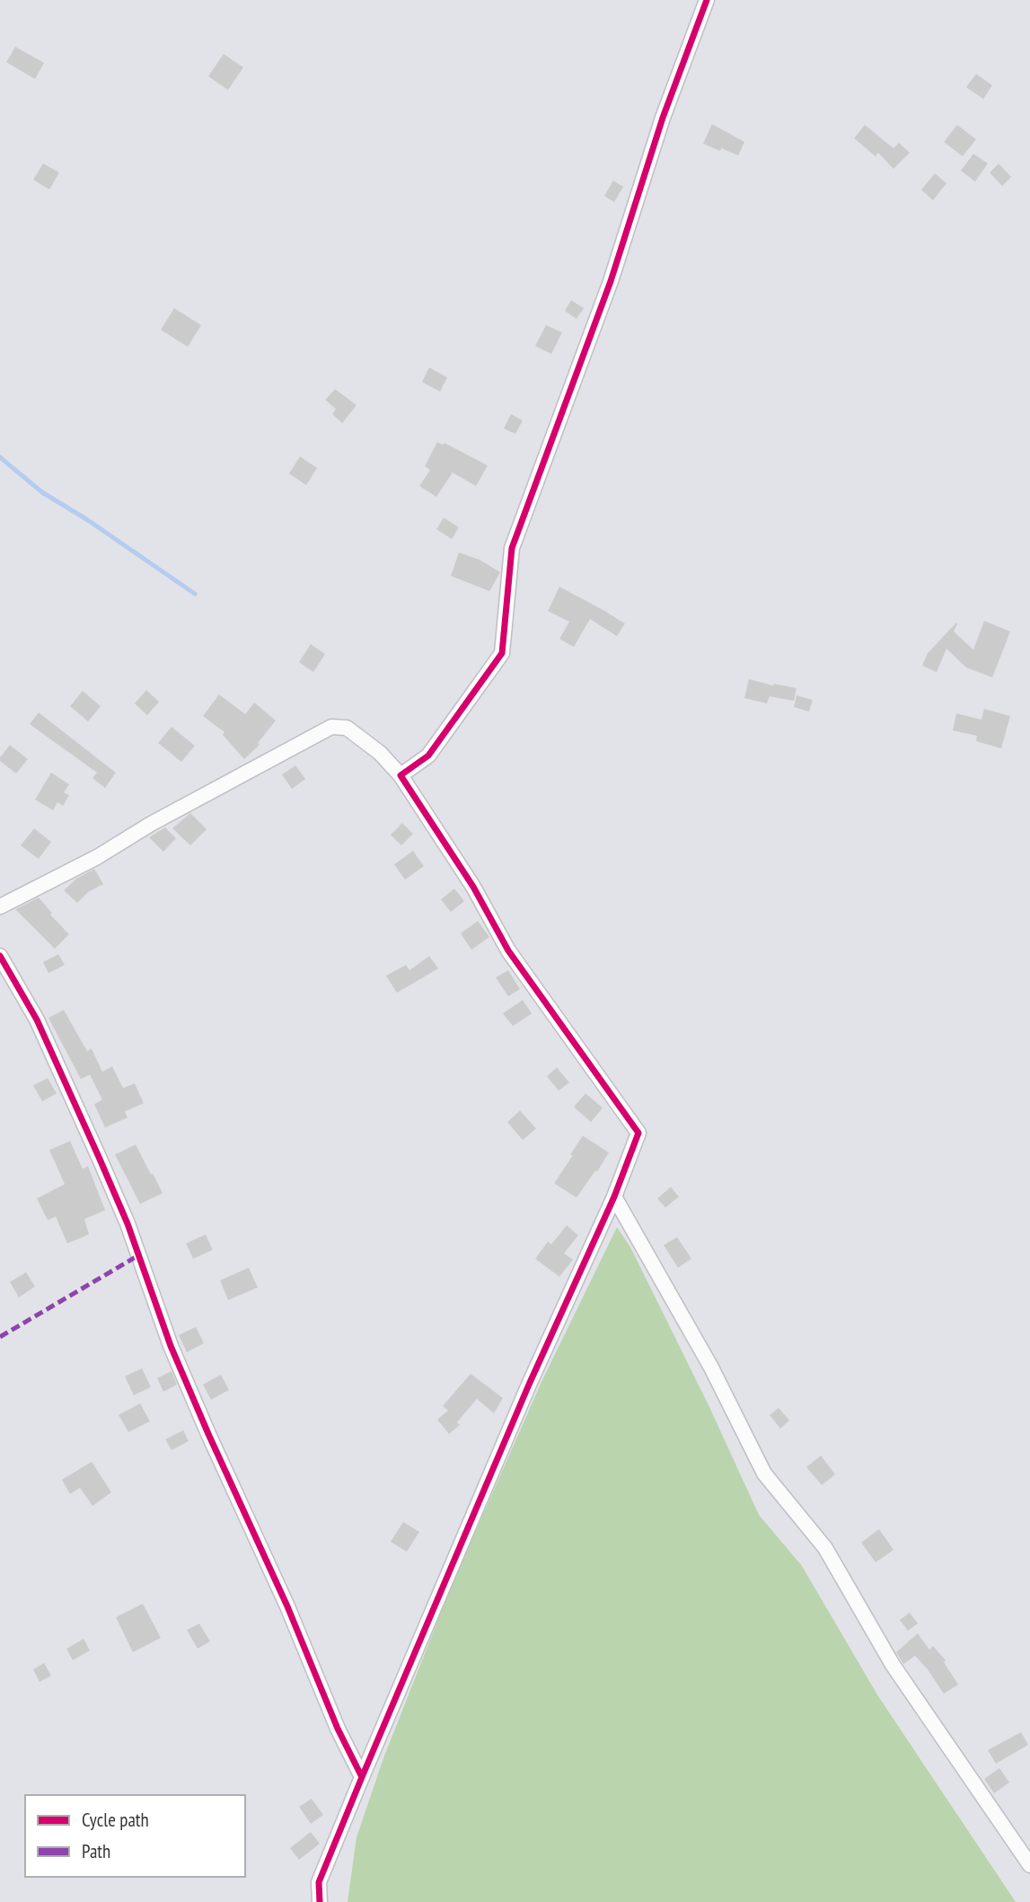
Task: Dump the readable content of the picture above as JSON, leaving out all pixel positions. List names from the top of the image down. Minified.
{"legend":["Cycle path","Path"]}
